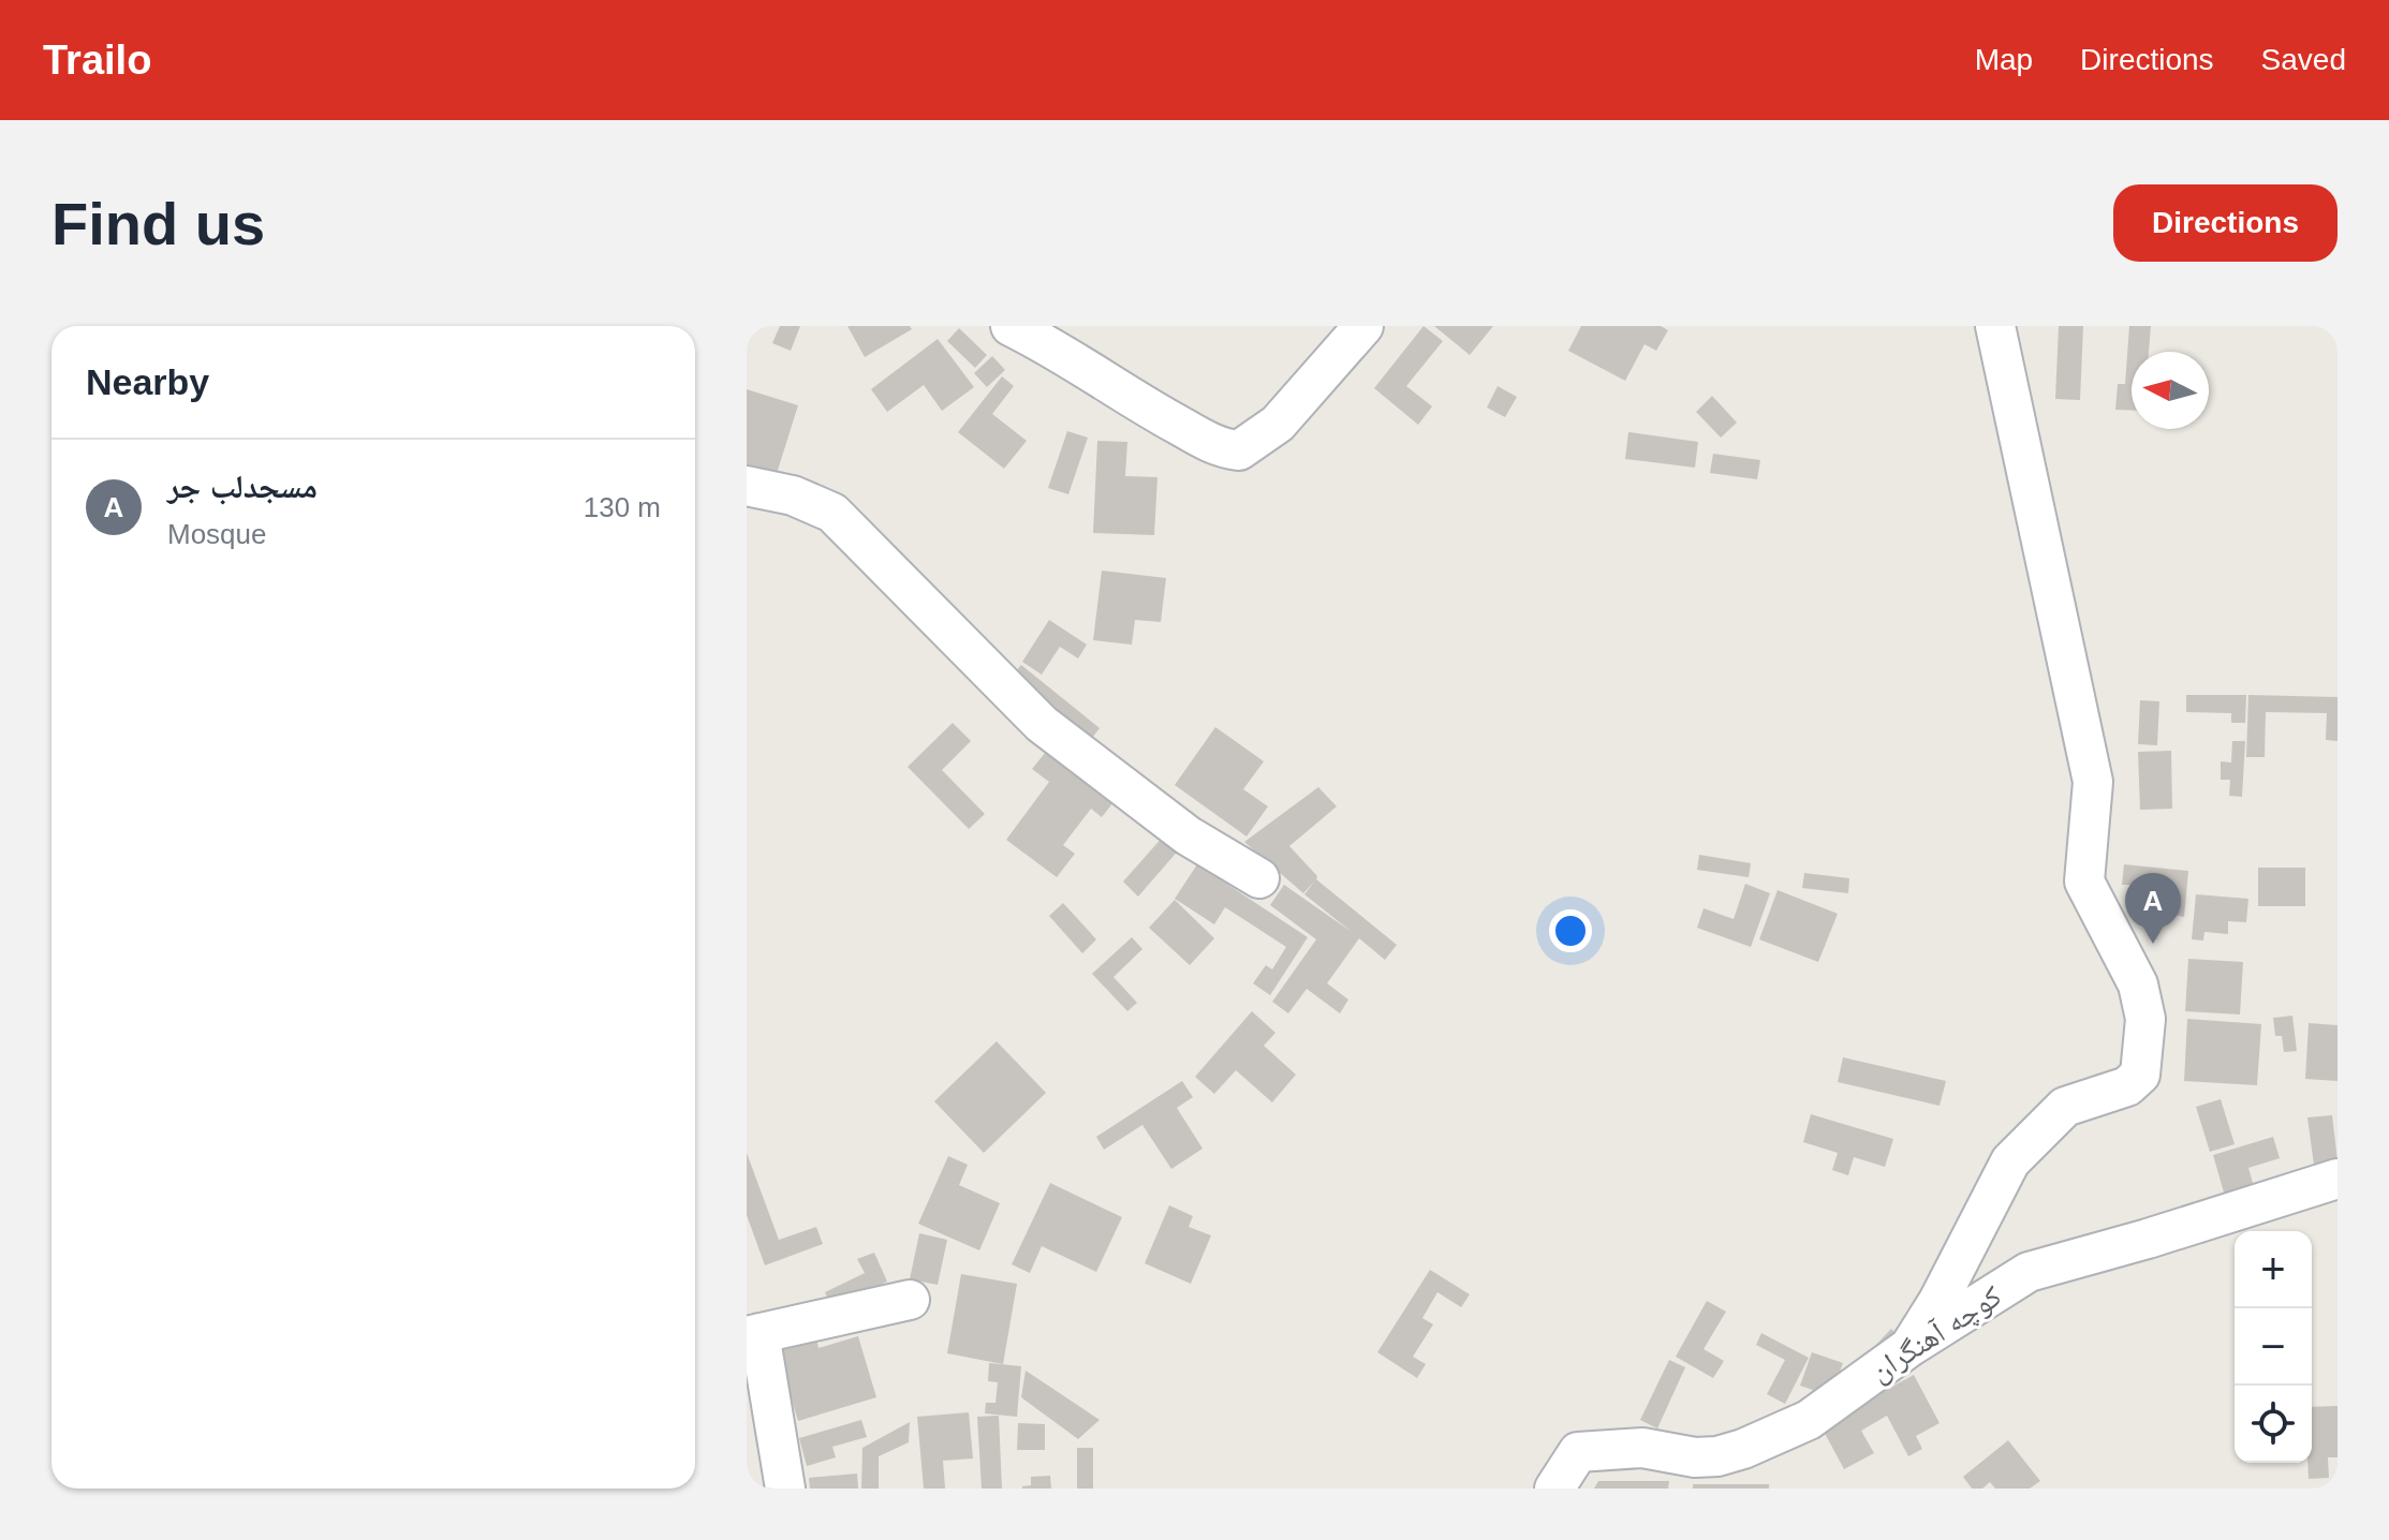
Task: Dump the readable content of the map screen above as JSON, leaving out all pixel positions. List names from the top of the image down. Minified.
{"streets":{"street":["کوچه آهنگران"]},"north":"left","page":{"header":"Trailo","nav":["Map","Directions","Saved"],"buttons":"Directions","title":"Find us","heading":"Nearby","list":[{"mark":"A","name":"مسجدلب جر","note":"Mosque","value":"130 m"}],"pins":"A","map_buttons":["+","−"]}}
